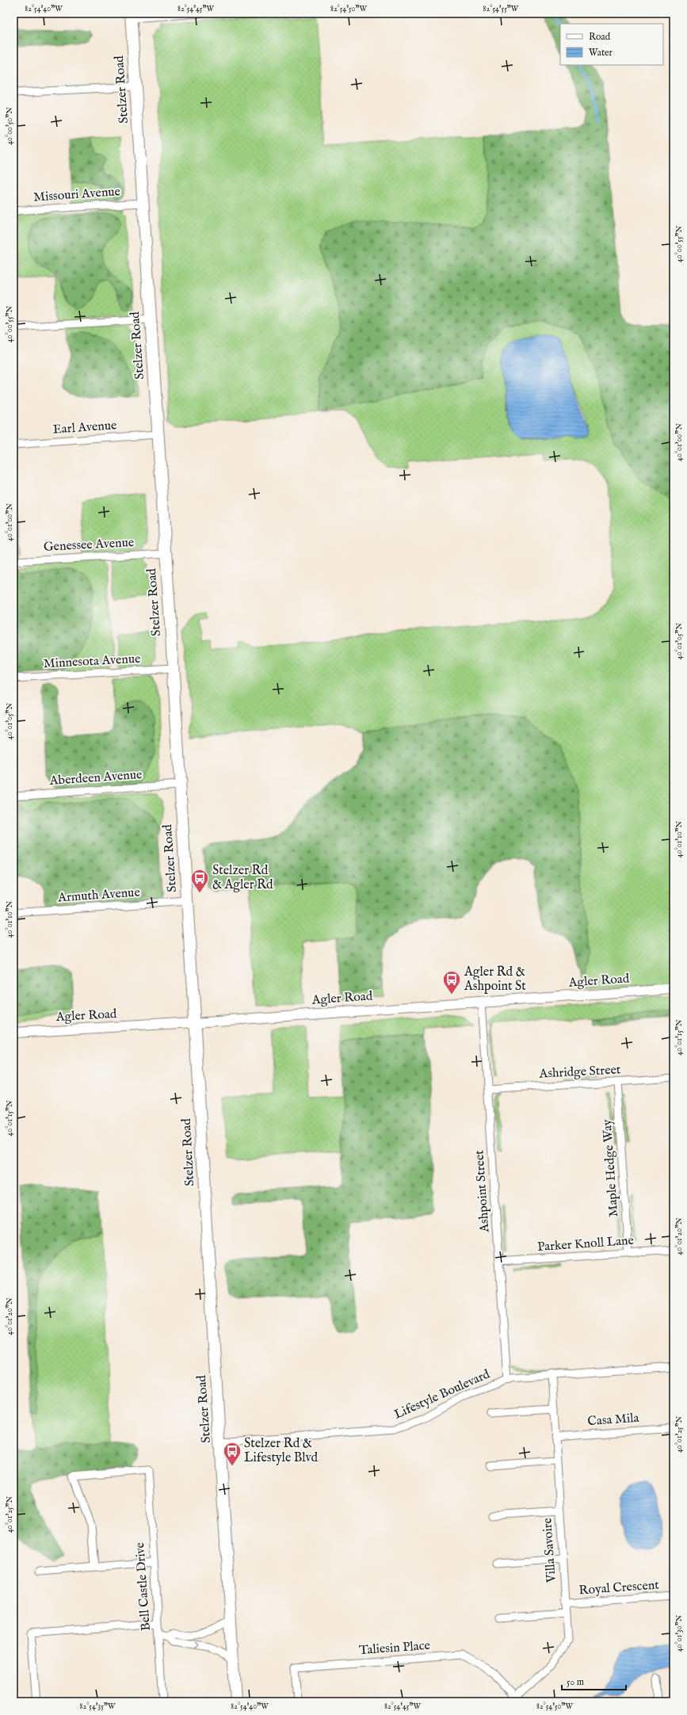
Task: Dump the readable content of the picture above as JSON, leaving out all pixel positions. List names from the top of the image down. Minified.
{"streets":{"main road":["Stelzer Road","Agler Road"],"street":["Missouri Avenue","Earl Avenue","Genessee Avenue","Minnesota Avenue","Aberdeen Avenue","Armuth Avenue","Ashridge Street","Maple Hedge Way","Ashpoint Street","Parker Knoll Lane","Lifestyle Boulevard","Casa Mila","Villa Savoire","Bell Castle Drive","Royal Crescent","Taliesin Place"]},"crossings":[["Stelzer Road","Missouri Avenue"],["Stelzer Road","Earl Avenue"],["Stelzer Road","Genessee Avenue"],["Stelzer Road","Minnesota Avenue"],["Stelzer Road","Aberdeen Avenue"],["Stelzer Road","Armuth Avenue"],["Stelzer Road","Agler Road"],["Stelzer Road","Lifestyle Boulevard"],["Agler Road","Ashpoint Street"],["Ashridge Street","Maple Hedge Way"],["Ashridge Street","Ashpoint Street"],["Maple Hedge Way","Parker Knoll Lane"],["Ashpoint Street","Parker Knoll Lane"],["Ashpoint Street","Lifestyle Boulevard"],["Lifestyle Boulevard","Villa Savoire"],["Casa Mila","Villa Savoire"],["Villa Savoire","Royal Crescent"],["Villa Savoire","Taliesin Place"]],"places":{"bus stop":["Stelzer Rd & Agler Rd","Agler Rd & Ashpoint St","Stelzer Rd & Lifestyle Blvd"]},"legend":["Road","Water"],"scale_bar":"50 m","coordinates":["82°54'40\"W","82°54'45\"W","82°54'50\"W","82°54'55\"W","40°00'50\"N","40°00'55\"N","40°01'00\"N","40°01'05\"N","40°01'10\"N","40°01'15\"N","40°01'20\"N","40°01'25\"N","40°01'30\"N","82°54'35\"W"]}
